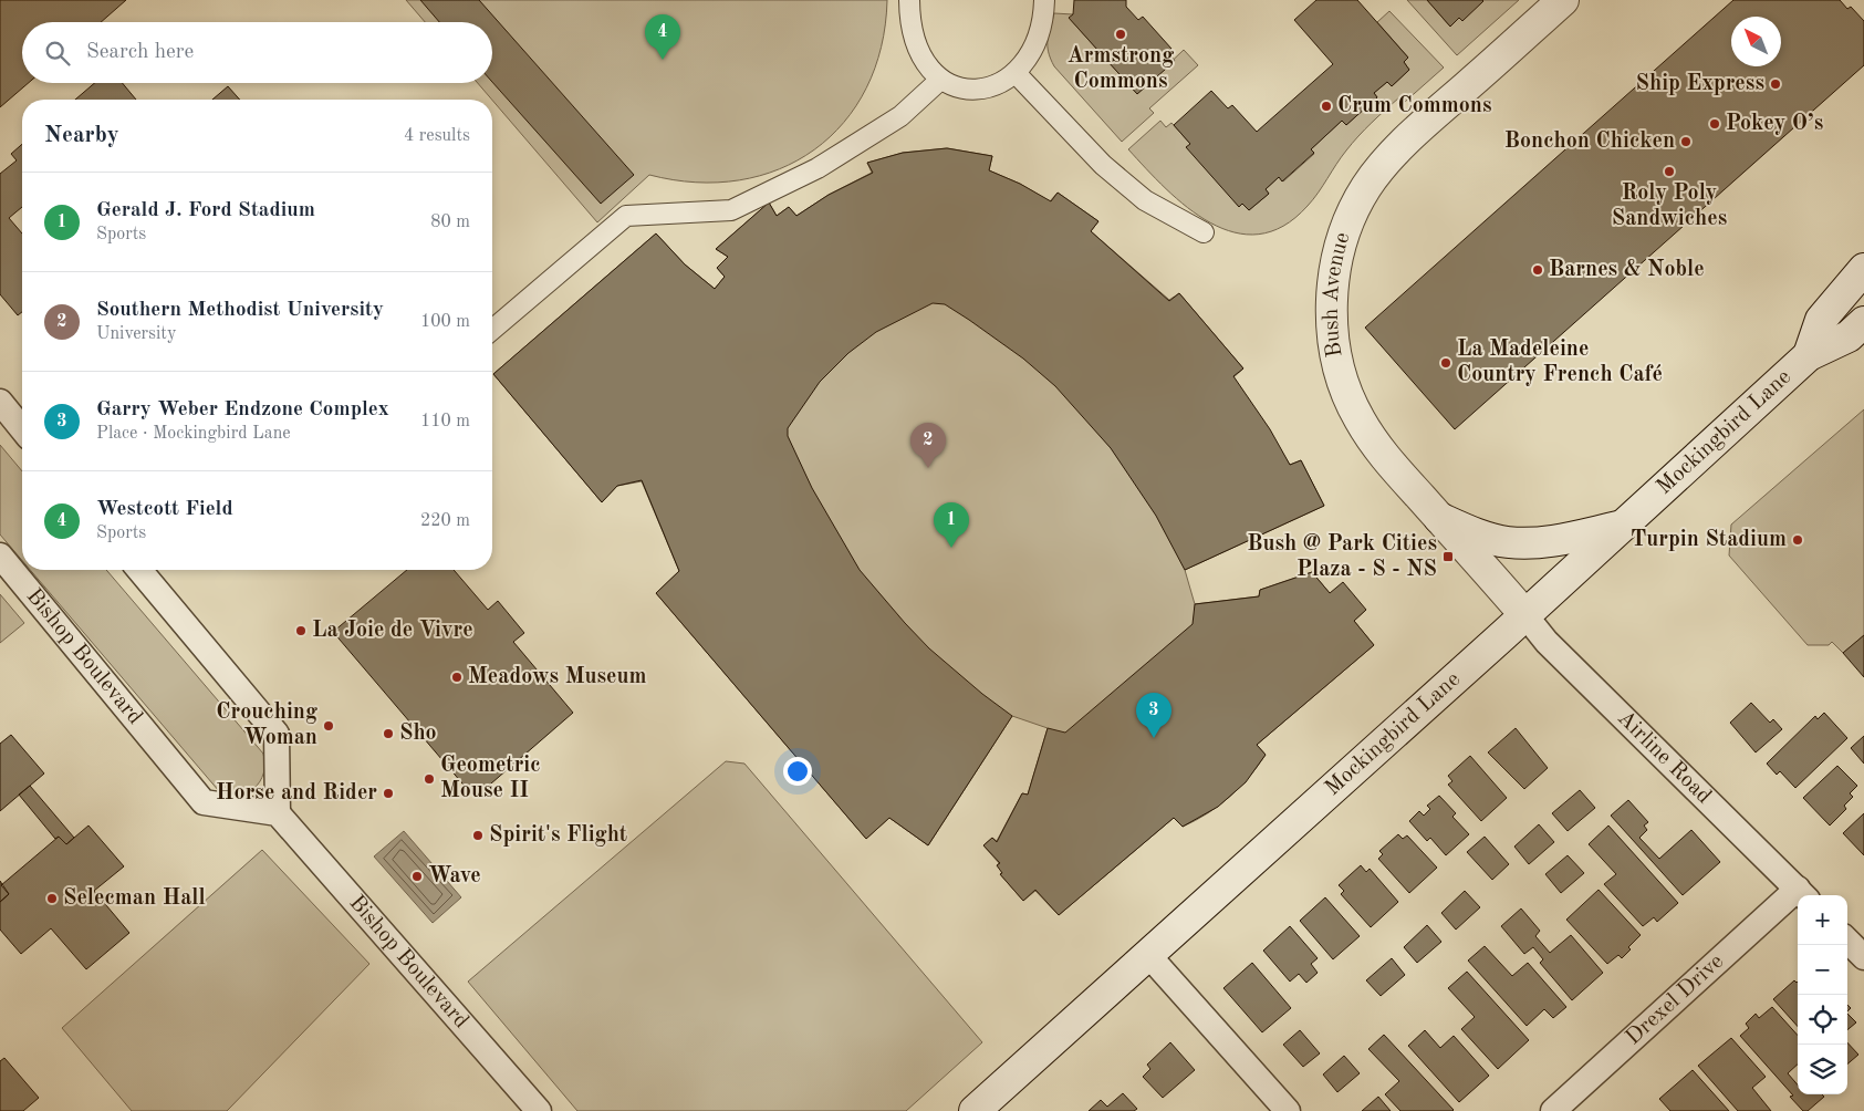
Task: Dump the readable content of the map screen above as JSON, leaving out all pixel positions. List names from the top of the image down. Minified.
{"streets":{"main road":["Bush Avenue","Mockingbird Lane"],"street":["Bishop Boulevard","Airline Road","Drexel Drive"]},"crossings":[["Bush Avenue","Mockingbird Lane"],["Bush Avenue","Airline Road"],["Mockingbird Lane","Airline Road"],["Airline Road","Drexel Drive"]],"places":{"other":["Armstrong Commons","Ship Express","Crum Commons","Pokey O’s","Bonchon Chicken","Roly Poly Sandwiches","Barnes & Noble","La Madeleine Country French Café","Turpin Stadium","La Joie de Vivre","Meadows Museum","Crouching Woman","Sho","Geometric Mouse II","Horse and Rider","Spirit's Flight","Wave","Selecman Hall"],"transit":["Bush @ Park Cities Plaza - S - NS"]},"north":"top left","page":{"pins":["4","2","1","3"],"search":"Search here","heading":["Nearby","4 results"],"list":[{"mark":"1","name":"Gerald J. Ford Stadium","note":"Sports","value":"80 m"},{"mark":"2","name":"Southern Methodist University","note":"University","value":"100 m"},{"mark":"3","name":"Garry Weber Endzone Complex","note":"Place · Mockingbird Lane","value":"110 m"},{"mark":"4","name":"Westcott Field","note":"Sports","value":"220 m"}],"map_buttons":["+","−"]}}
